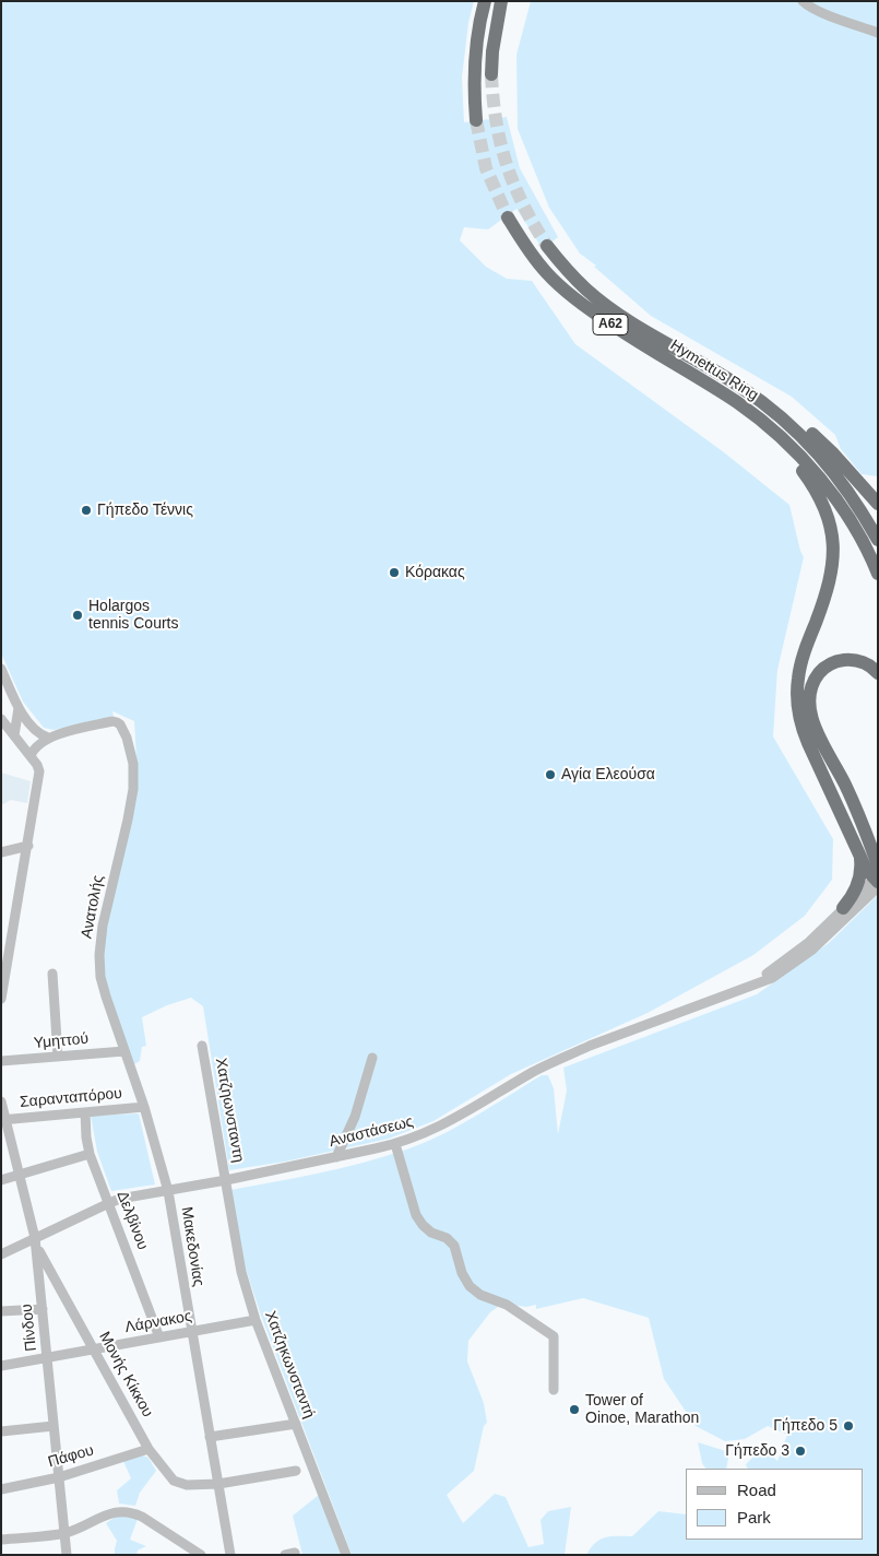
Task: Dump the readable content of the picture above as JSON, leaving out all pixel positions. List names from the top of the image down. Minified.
{"streets":{"highway":["Α62","Hymettus Ring"],"street":["Ανατολής","Υμηττού","Σαρανταπόρου","Χατζηωνσταντη","Αναστάσεως","Δελβίνου","Μακεδονίας","Λάρνακος","Πίνδου","Χατζηκωνσταντή","Μονής Κίκκου","Πάφου"]},"crossings":[["Ανατολής","Υμηττού"],["Ανατολής","Σαρανταπόρου"],["Ανατολής","Αναστάσεως"],["Ανατολής","Μακεδονίας"],["Σαρανταπόρου","Δελβίνου"],["Σαρανταπόρου","Πίνδου"],["Χατζηωνσταντη","Αναστάσεως"],["Χατζηωνσταντη","Χατζηκωνσταντή"],["Αναστάσεως","Δελβίνου"],["Αναστάσεως","Μακεδονίας"],["Αναστάσεως","Πίνδου"],["Αναστάσεως","Χατζηκωνσταντή"],["Αναστάσεως","Μονής Κίκκου"],["Δελβίνου","Λάρνακος"],["Μακεδονίας","Λάρνακος"],["Μακεδονίας","Μονής Κίκκου"],["Λάρνακος","Πίνδου"],["Λάρνακος","Χατζηκωνσταντή"],["Λάρνακος","Μονής Κίκκου"],["Πίνδου","Μονής Κίκκου"],["Πίνδου","Πάφου"],["Μονής Κίκκου","Πάφου"]],"places":["Γήπεδο Τέννις","Κόρακας","Holargos tennis Courts","Αγία Ελεούσα","Tower of Oinoe, Marathon","Γήπεδο 5","Γήπεδο 3"],"legend":["Road","Park"]}
